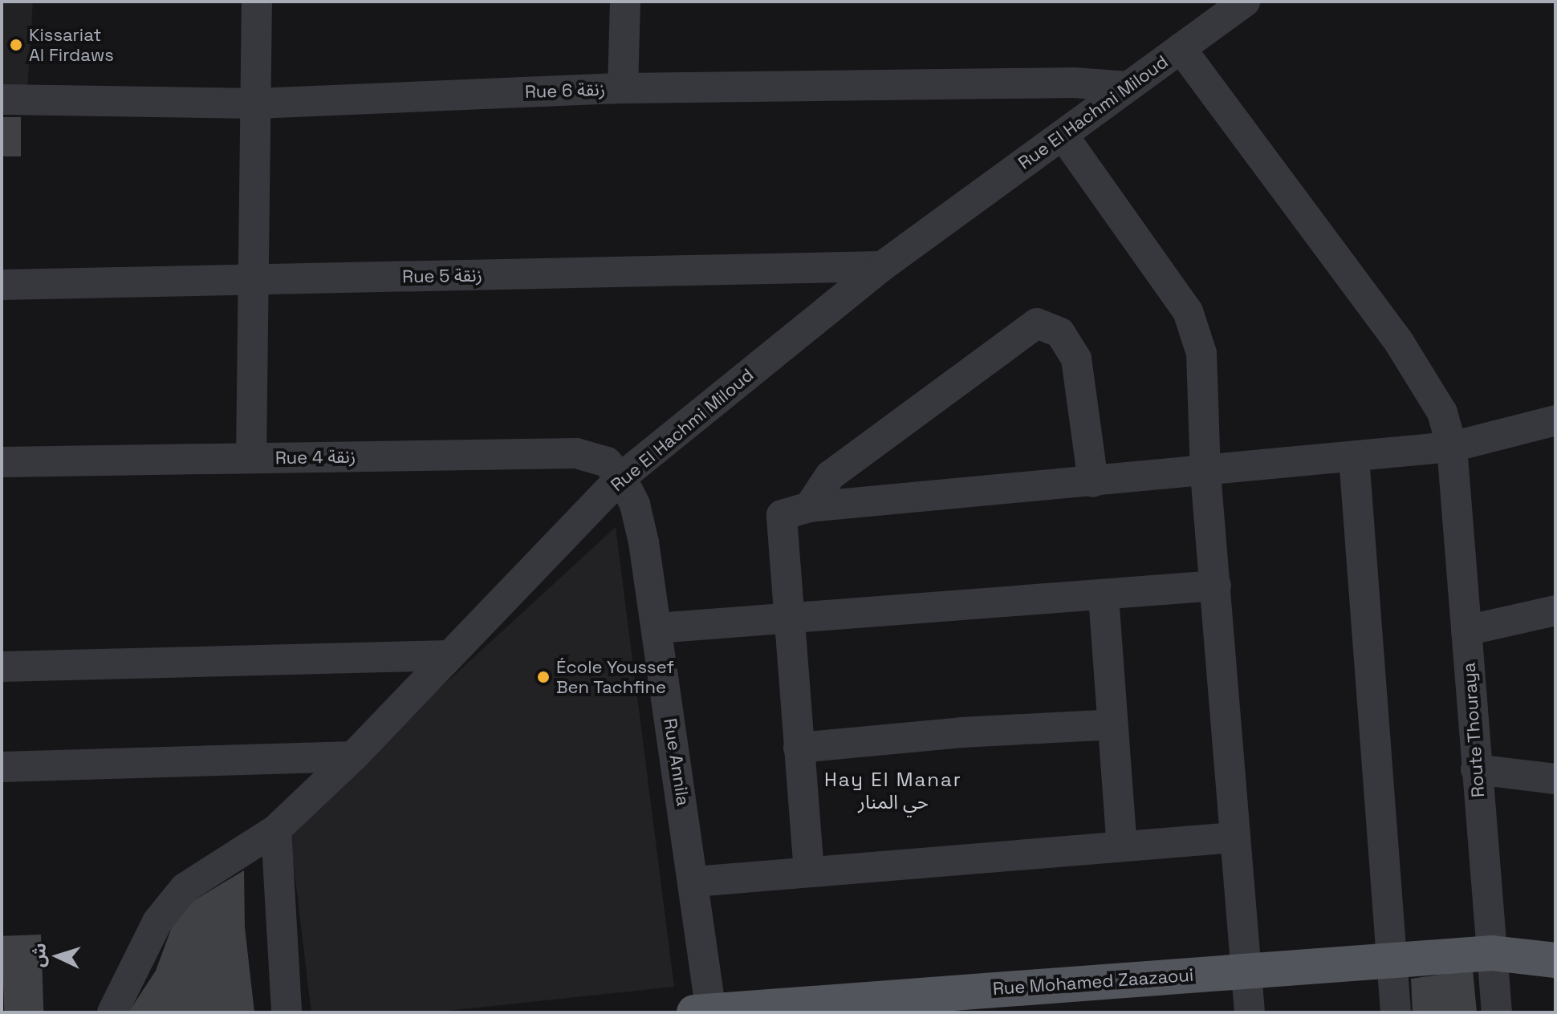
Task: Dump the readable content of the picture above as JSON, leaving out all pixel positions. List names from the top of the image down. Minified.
{"streets":{"main road":["Rue Mohamed Zaazaoui"],"street":["Rue 6 زنقة","Rue El Hachmi Miloud","Rue 5 زنقة","Rue 4 زنقة","Route Thouraya","Rue Annila"]},"crossings":[["Rue 6 زنقة","Rue El Hachmi Miloud"],["Rue El Hachmi Miloud","Rue 5 زنقة"],["Rue El Hachmi Miloud","Rue 4 زنقة"],["Rue El Hachmi Miloud","Route Thouraya"],["Rue El Hachmi Miloud","Rue Annila"],["Rue 4 زنقة","Rue Annila"],["Route Thouraya","Rue Mohamed Zaazaoui"],["Rue Annila","Rue Mohamed Zaazaoui"]],"districts":["Hay El Manar حي المنار"],"places":["Kissariat Al Firdaws","École Youssef Ben Tachfine"],"north":"left"}
